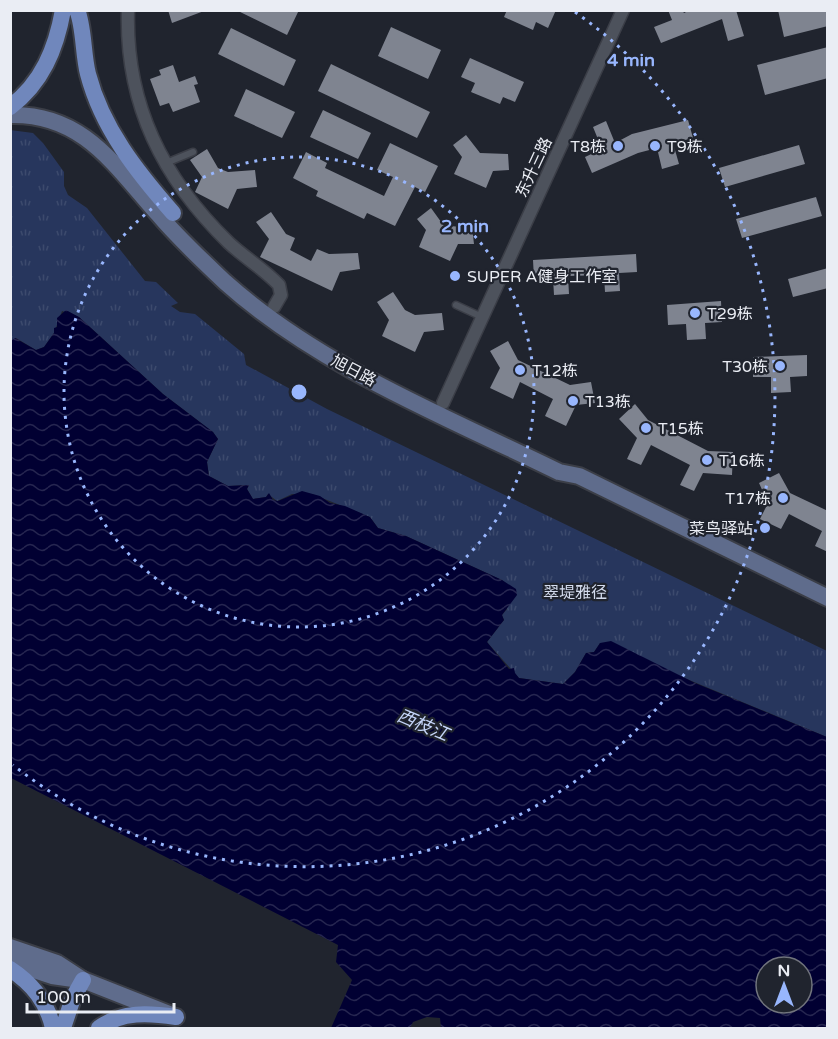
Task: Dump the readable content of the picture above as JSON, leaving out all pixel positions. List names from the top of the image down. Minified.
{"streets":{"main road":["旭日路"],"street":["东升三路"]},"crossings":[["东升三路","旭日路"]],"water":["西枝江"],"parks":["翠堤雅径"],"places":["T8栋","T9栋","SUPER A健身工作室","T29栋","T30栋","T12栋","T13栋","T15栋","T16栋","T17栋","菜鸟驿站"],"scale_bar":"100 m","north":"top","rings":["4 min","2 min"]}
